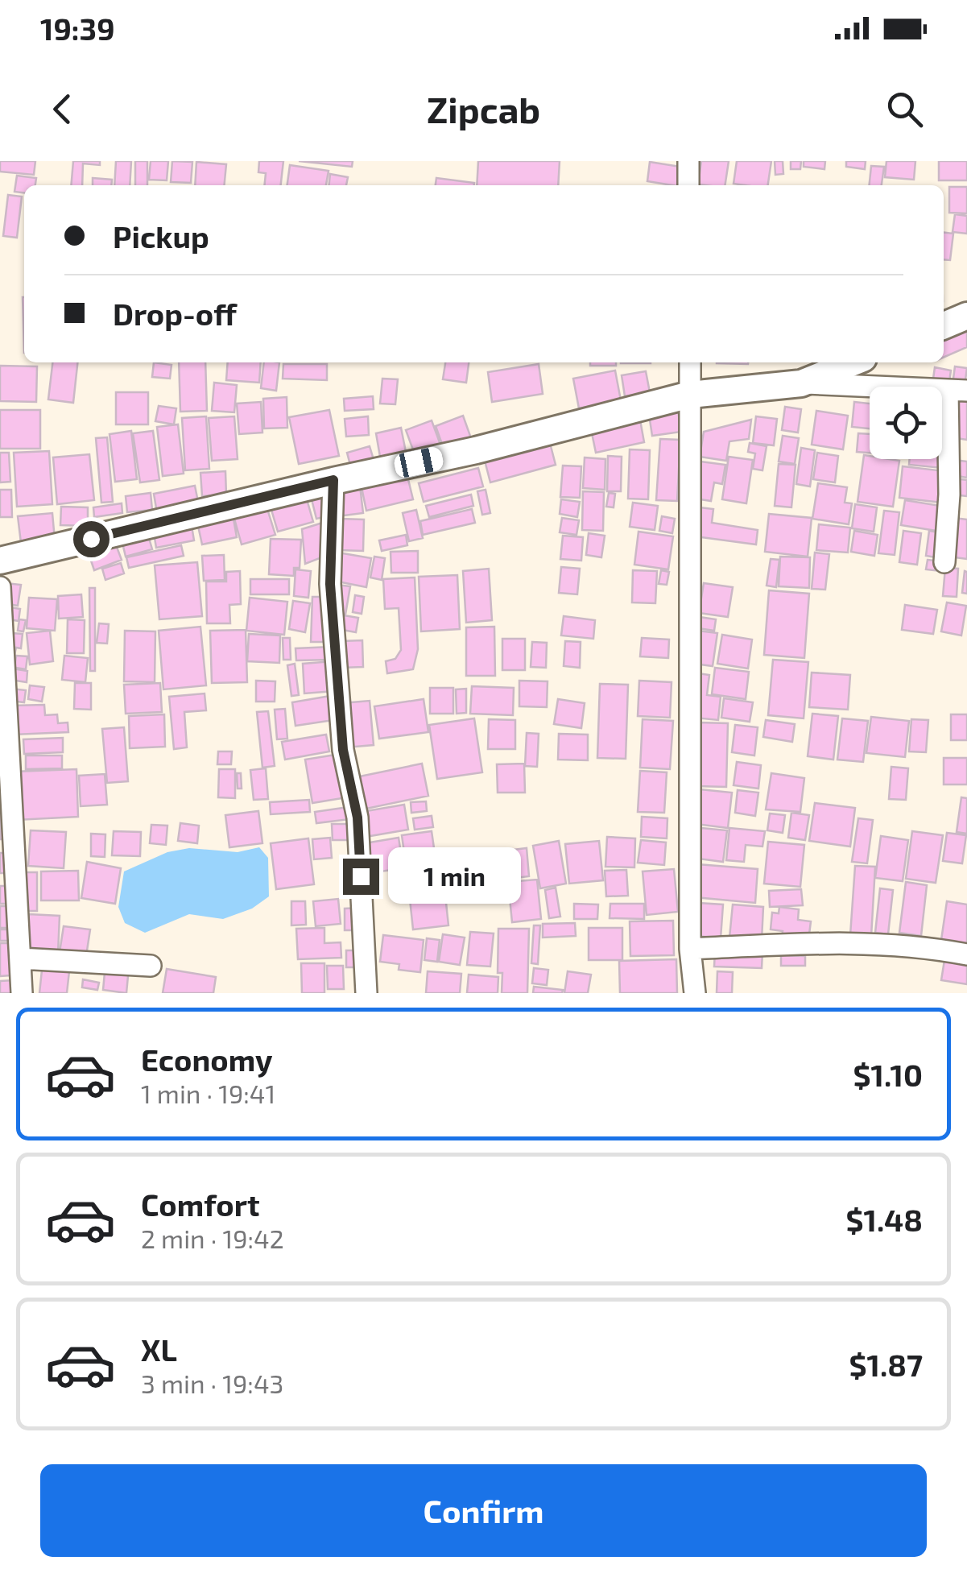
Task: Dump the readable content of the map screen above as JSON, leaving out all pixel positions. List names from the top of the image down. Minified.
{"page":{"status":"19:39","header":"Zipcab","banner":["Pickup","Drop-off"],"bubble":"1 min","list":[{"name":"Economy","note":"1 min · 19:41","value":"$1.10"},{"name":"Comfort","note":"2 min · 19:42","value":"$1.48"},{"name":"XL","note":"3 min · 19:43","value":"$1.87"}],"buttons":"Confirm"}}
